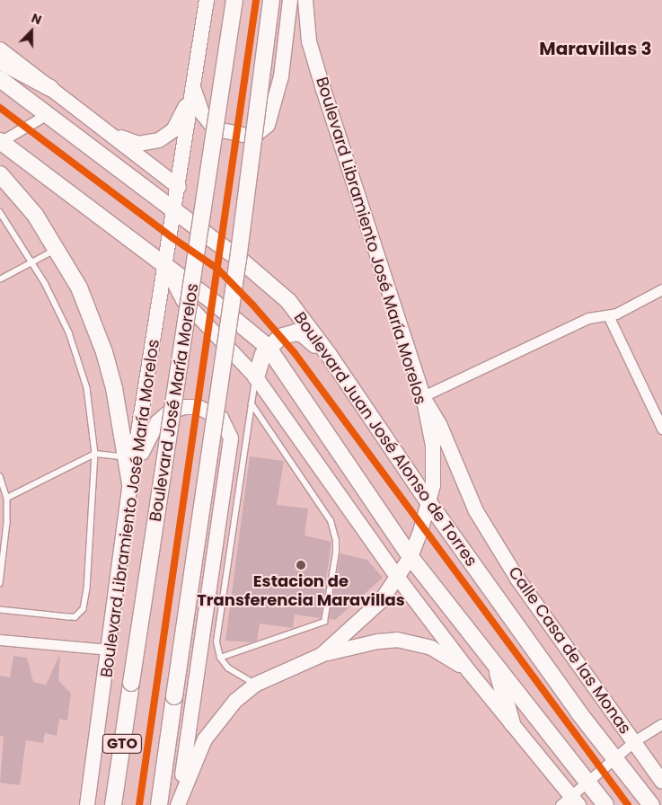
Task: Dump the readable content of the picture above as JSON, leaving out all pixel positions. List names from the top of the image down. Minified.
{"streets":{"main road":["Boulevard José María Morelos","Boulevard Juan José Alonso de Torres","GTO"],"street":["Boulevard Libramiento José María Morelos","Calle Casa de las Monas"]},"crossings":[["Boulevard Libramiento José María Morelos","Boulevard Juan José Alonso de Torres"],["Boulevard Libramiento José María Morelos","Calle Casa de las Monas"]],"districts":["Maravillas 3"],"places":["Estacion de Transferencia Maravillas"],"north":"top"}
